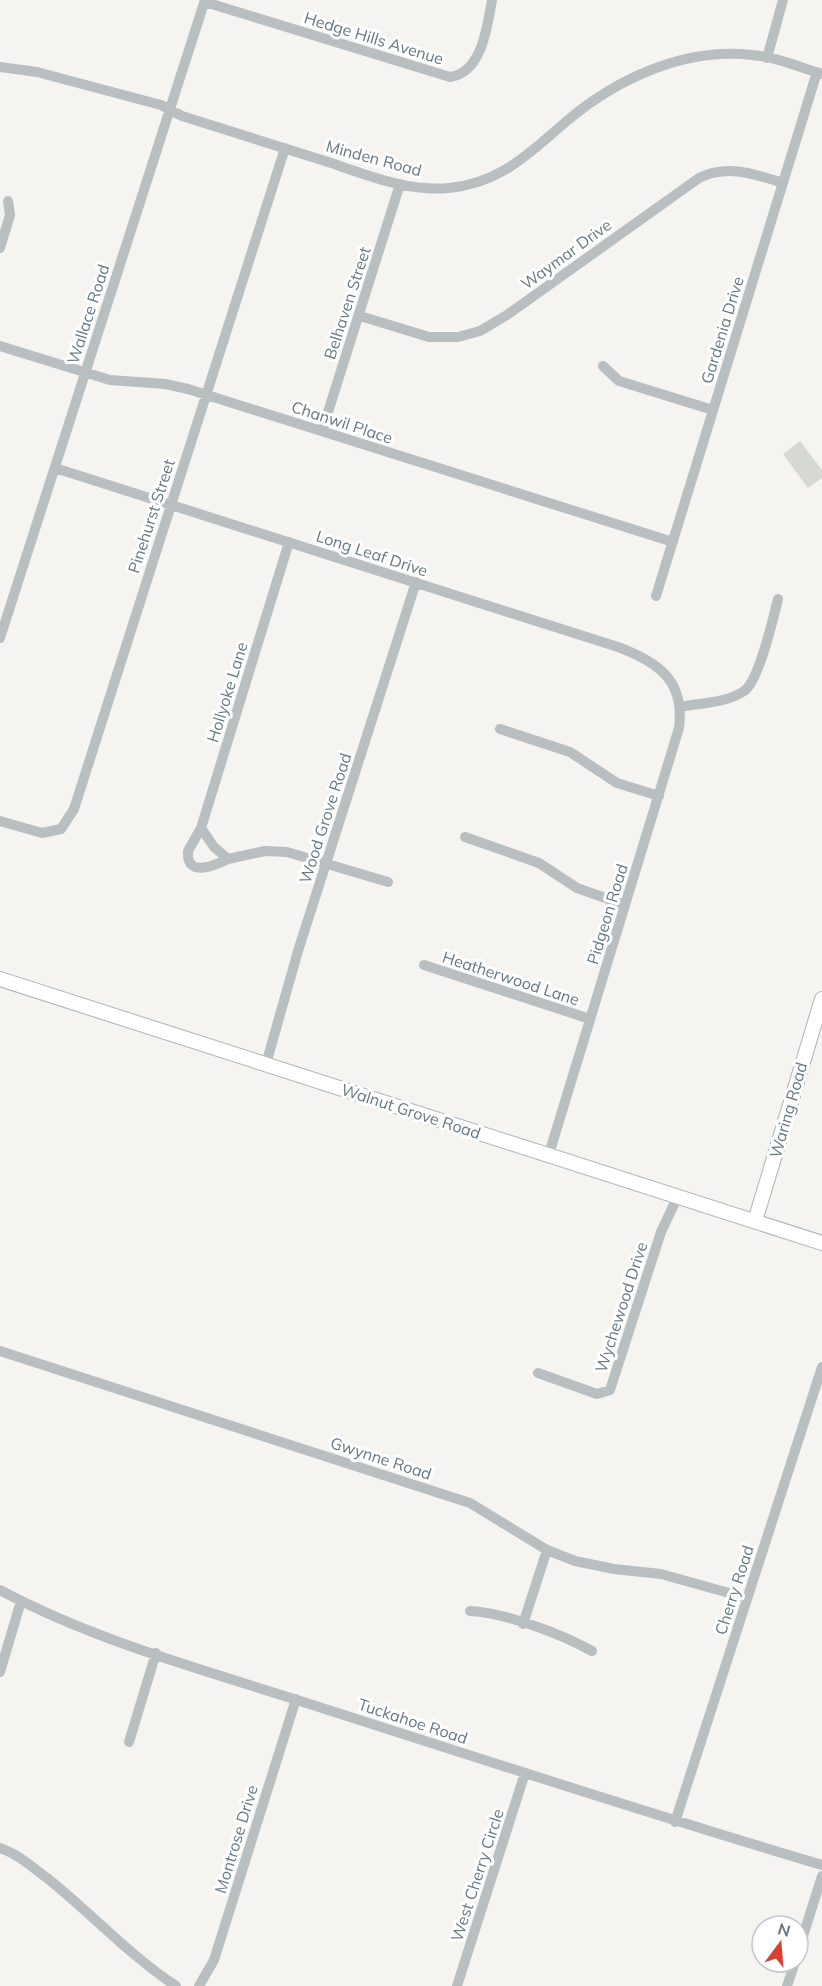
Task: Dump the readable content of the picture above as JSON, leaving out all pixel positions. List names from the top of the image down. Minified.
{"streets":{"main road":["Waring Road","Walnut Grove Road"],"street":["Hedge Hills Avenue","Minden Road","Waymar Drive","Belhaven Street","Wallace Road","Gardenia Drive","Chanwil Place","Pinehurst Street","Long Leaf Drive","Hollyoke Lane","Wood Grove Road","Pidgeon Road","Heatherwood Lane","Wychewood Drive","Gwynne Road","Cherry Road","Tuckahoe Road","Montrose Drive","West Cherry Circle"]},"crossings":[["Hedge Hills Avenue","Wallace Road"],["Minden Road","Belhaven Street"],["Minden Road","Wallace Road"],["Minden Road","Gardenia Drive"],["Minden Road","Pinehurst Street"],["Waymar Drive","Belhaven Street"],["Waymar Drive","Gardenia Drive"],["Belhaven Street","Chanwil Place"],["Wallace Road","Chanwil Place"],["Wallace Road","Long Leaf Drive"],["Gardenia Drive","Chanwil Place"],["Chanwil Place","Pinehurst Street"],["Pinehurst Street","Long Leaf Drive"],["Long Leaf Drive","Hollyoke Lane"],["Long Leaf Drive","Wood Grove Road"],["Long Leaf Drive","Pidgeon Road"],["Wood Grove Road","Walnut Grove Road"],["Pidgeon Road","Heatherwood Lane"],["Pidgeon Road","Walnut Grove Road"],["Waring Road","Walnut Grove Road"],["Walnut Grove Road","Wychewood Drive"],["Gwynne Road","Cherry Road"],["Cherry Road","Tuckahoe Road"],["Tuckahoe Road","Montrose Drive"],["Tuckahoe Road","West Cherry Circle"]],"north":"top"}
